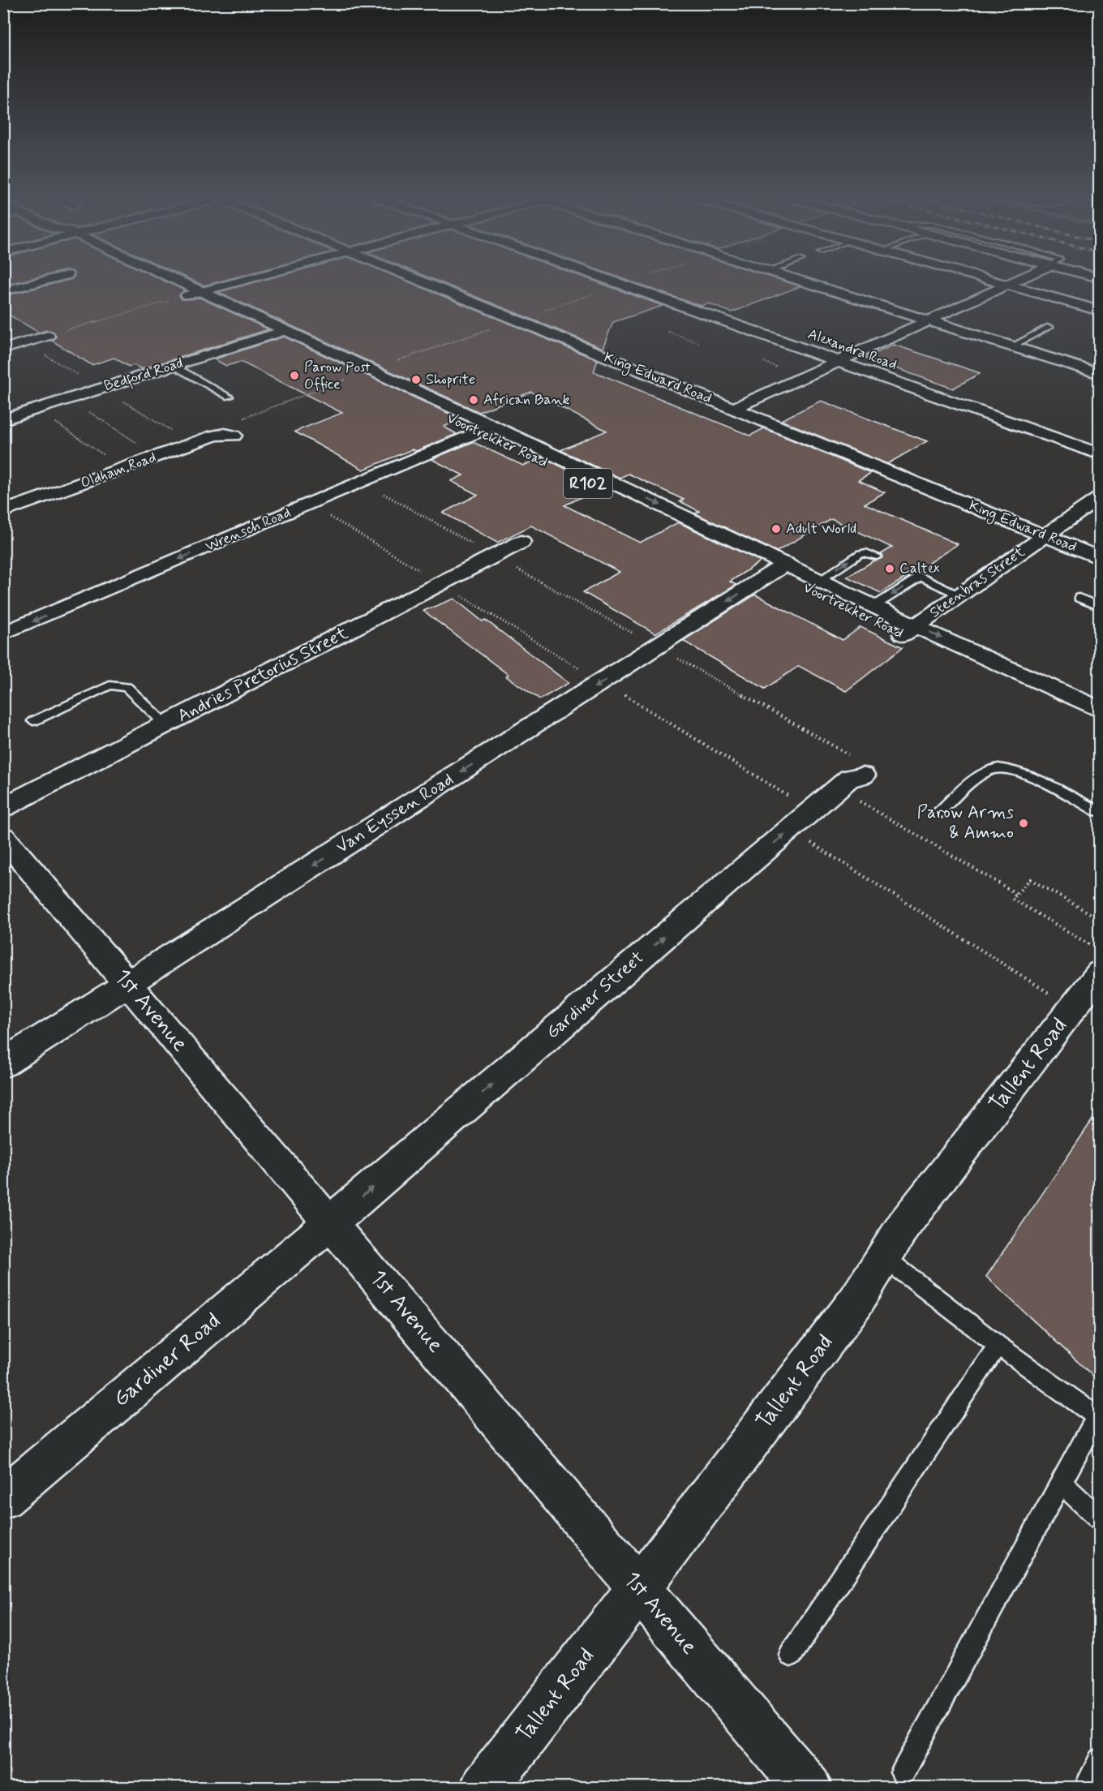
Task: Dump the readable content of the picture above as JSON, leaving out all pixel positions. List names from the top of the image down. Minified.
{"streets":{"street":["Alexandra Road","Bedford Road","King Edward Road","Voortrekker Road","Oldham Road","R102","Wrensch Road","Steenbras Street","Andries Pretorius Street","Van Eyssen Road","Gardiner Street","1st Avenue","Tallent Road","Gardiner Road"]},"crossings":[["Bedford Road","Voortrekker Road"],["King Edward Road","Steenbras Street"],["Voortrekker Road","Wrensch Road"],["Voortrekker Road","Steenbras Street"],["Voortrekker Road","Van Eyssen Road"],["Van Eyssen Road","1st Avenue"],["Gardiner Street","1st Avenue"],["Gardiner Street","Gardiner Road"],["1st Avenue","Tallent Road"],["1st Avenue","Gardiner Road"]],"one_way":["Wrensch Road","Van Eyssen Road","Gardiner Street"],"places":["Parow Post Office","Shoprite","African Bank","Adult World","Caltex","Parow Arms & Ammo"]}
